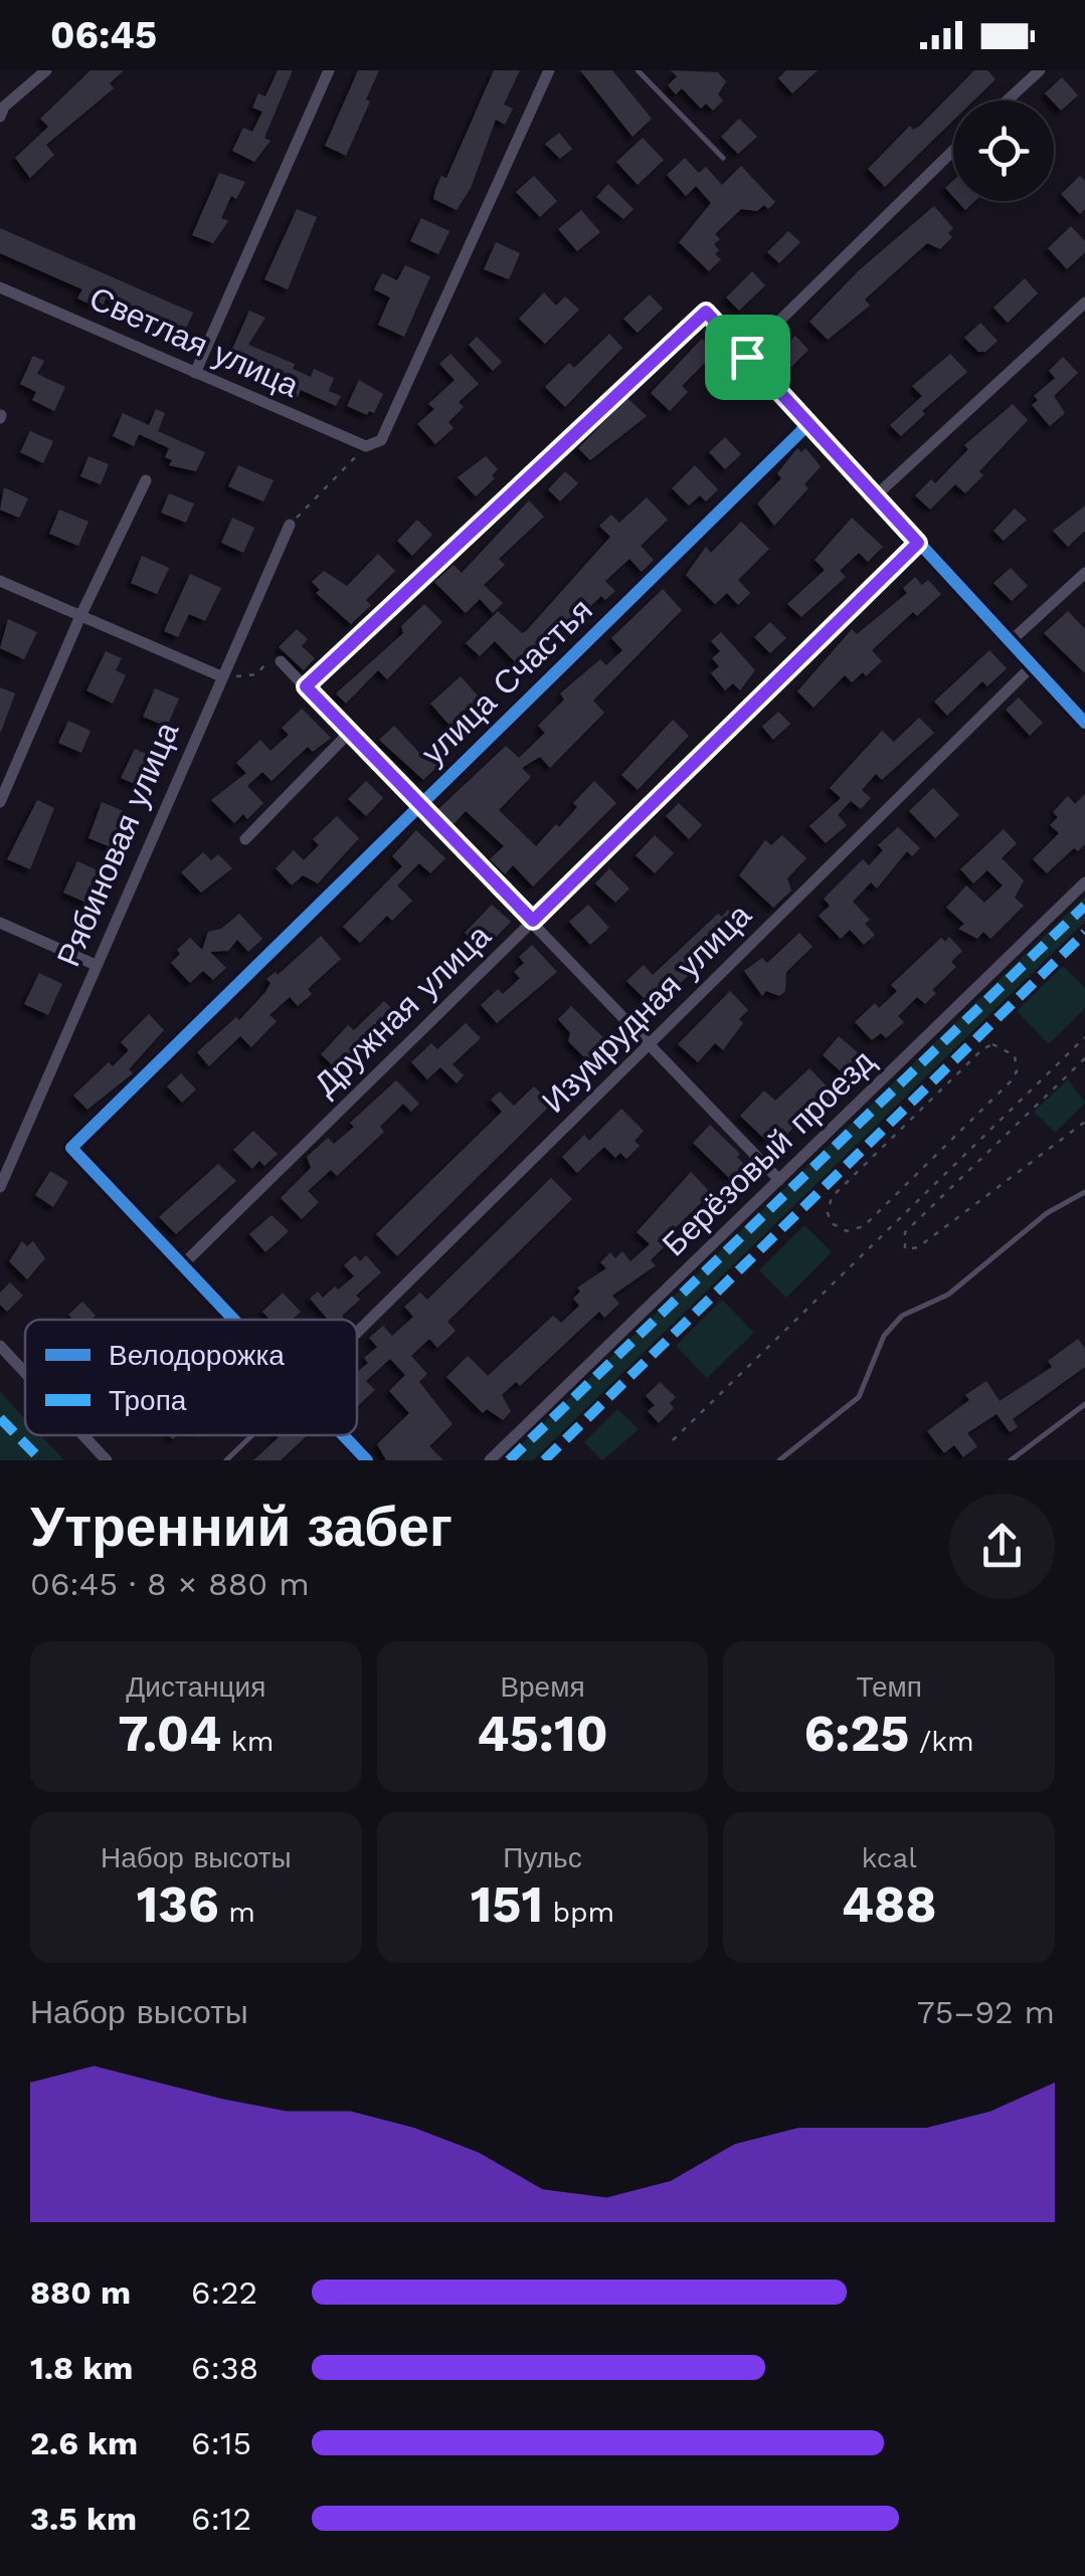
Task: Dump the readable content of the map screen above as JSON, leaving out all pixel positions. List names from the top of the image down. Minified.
{"streets":{"street":["Светлая улица","улица Счастья","Рябиновая улица","Изумрудная улица","Дружная улица","Берёзовый проезд"]},"crossings":[["улица Счастья","Дружная улица"]],"legend":["Велодорожка","Тропа"],"page":{"status":"06:45","heading":["Утренний забег","06:45 · 8 × 880 m"],"stats":[["Дистанция","7.04 km"],["Время","45:10"],["Темп","6:25 /km"],["Набор высоты","136 m"],["Пульс","151 bpm"],["kcal","488"]],"chart":["Набор высоты","75–92 m"],"list":[{"name":"880 m","note":"6:22"},{"name":"1.8 km","note":"6:38"},{"name":"2.6 km","note":"6:15"},{"name":"3.5 km","note":"6:12"}]}}
